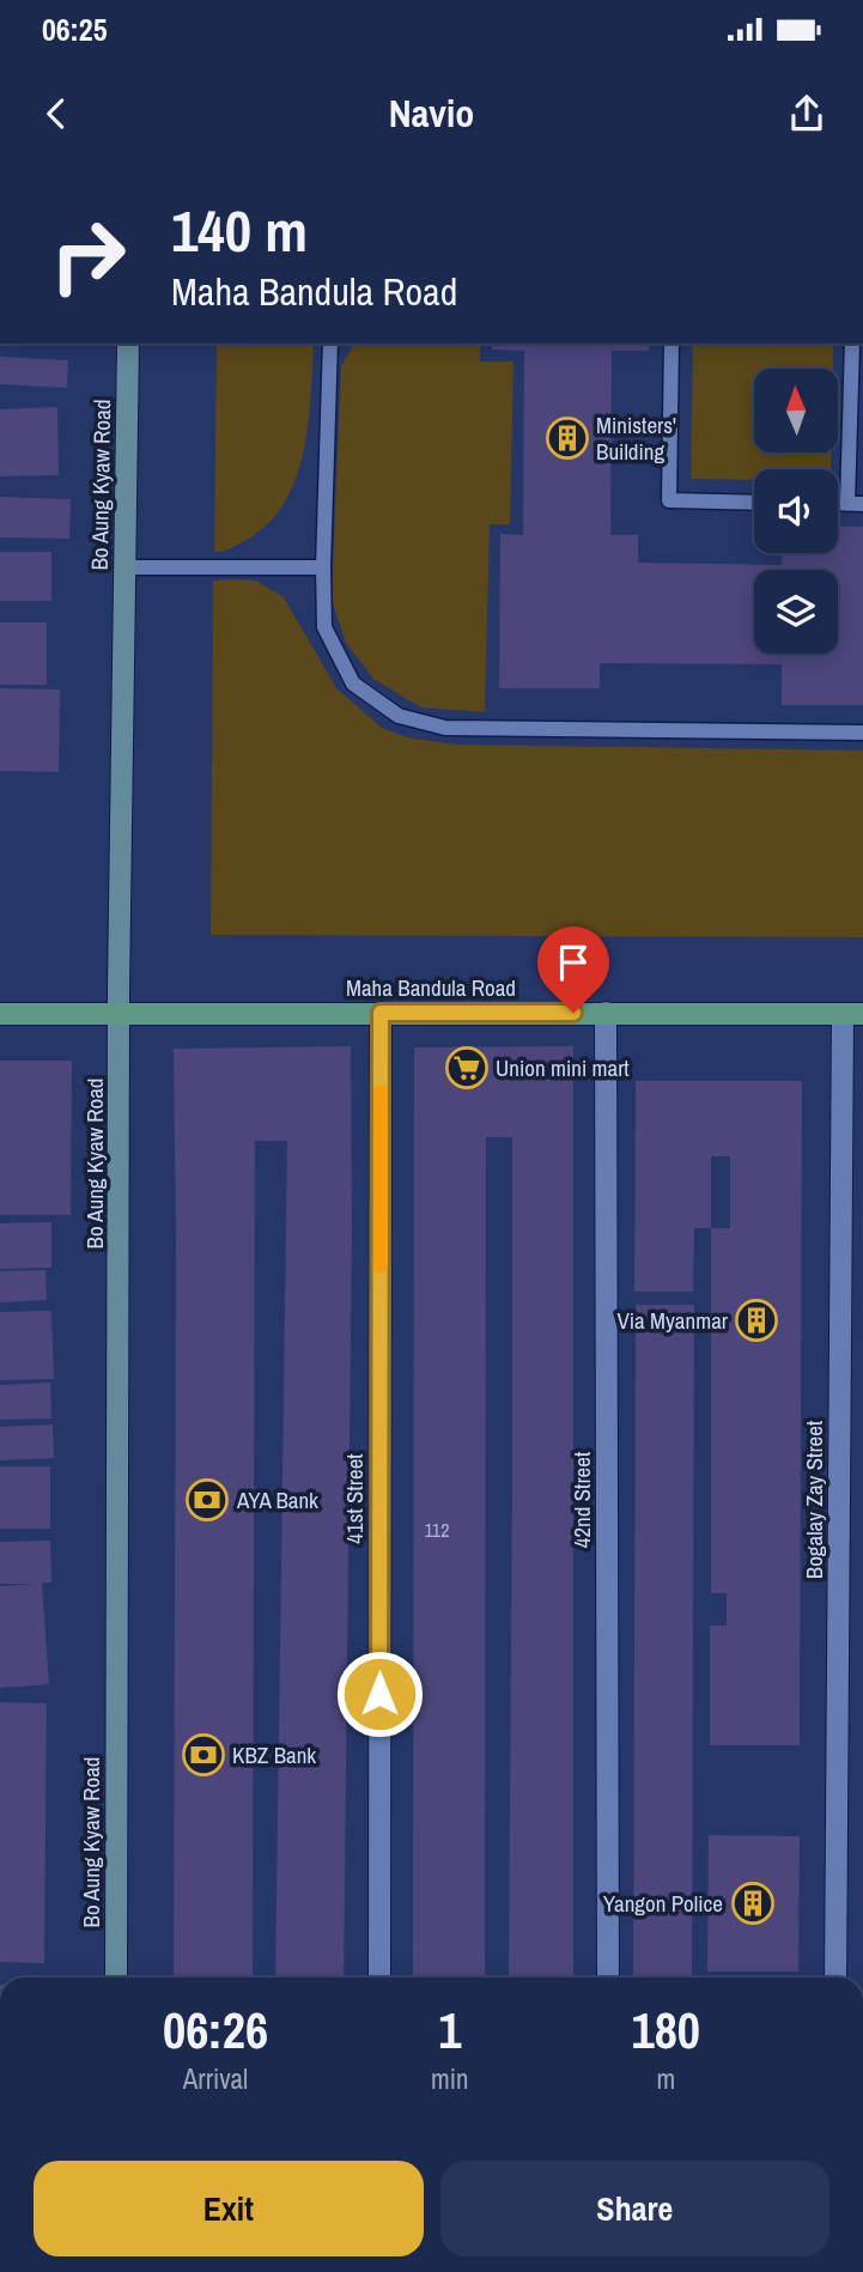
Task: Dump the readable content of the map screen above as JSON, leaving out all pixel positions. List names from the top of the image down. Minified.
{"streets":{"main road":["Bo Aung Kyaw Road","Maha Bandula Road"],"street":["41st Street","42nd Street","Bogalay Zay Street"]},"crossings":[["Bo Aung Kyaw Road","Maha Bandula Road"],["Maha Bandula Road","41st Street"],["Maha Bandula Road","42nd Street"],["Maha Bandula Road","Bogalay Zay Street"]],"places":{"building":["Ministers' Building","Via Myanmar","Yangon Police"],"supermarket":["Union mini mart"],"bank":["AYA Bank","KBZ Bank"]},"house_numbers":["112"],"north":"top","page":{"status":"06:25","header":"Navio","turn":["140 m","Maha Bandula Road"],"eta":["06:26","Arrival","1","min","180","m"],"buttons":["Exit","Share"]}}
